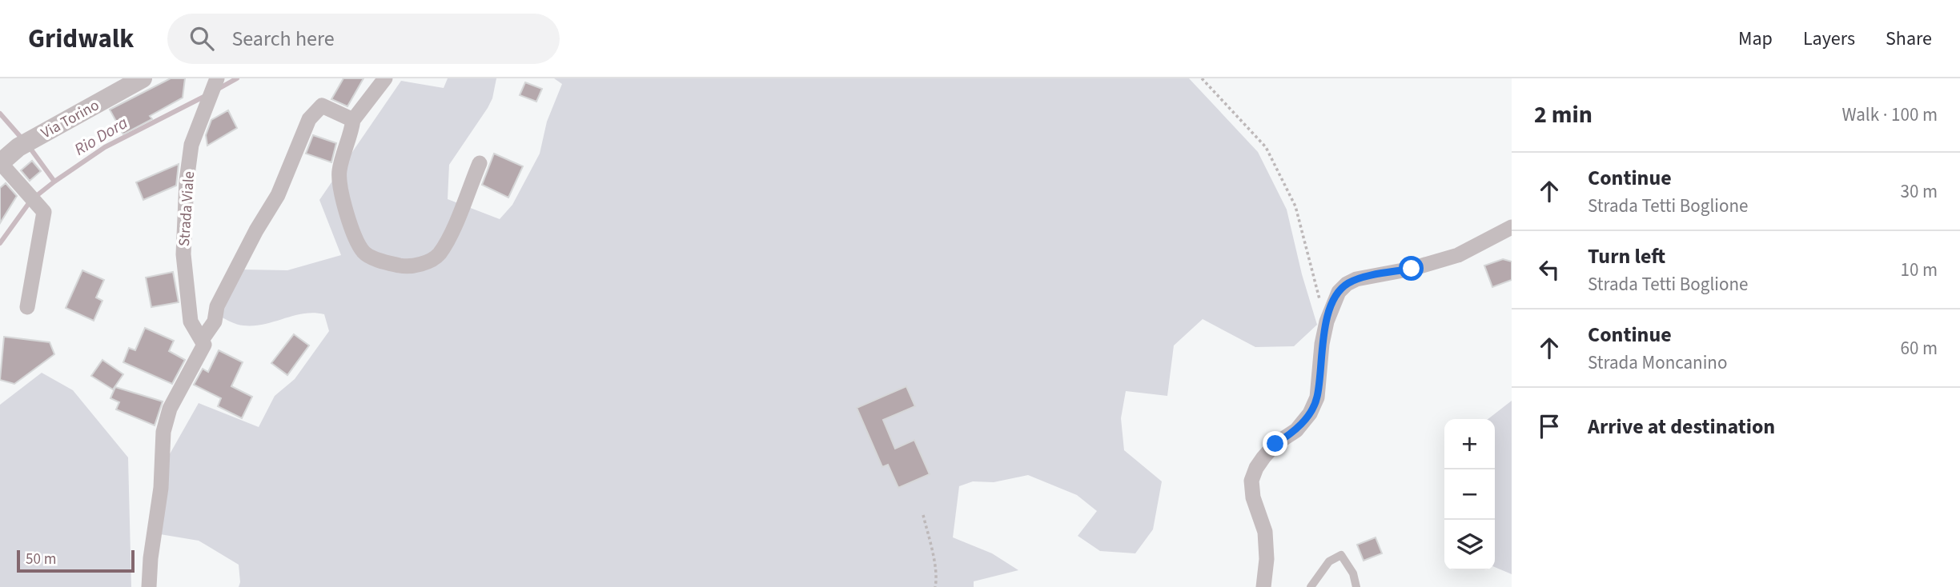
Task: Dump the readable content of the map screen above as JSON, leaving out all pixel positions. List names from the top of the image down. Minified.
{"streets":{"street":["Via Torino","Strada Viale"]},"water":["Rio Dora"],"scale_bar":"50 m","page":{"header":"Gridwalk","search":"Search here","nav":["Map","Layers","Share"],"heading":["2 min","Walk · 100 m"],"list":[["Continue","Strada Tetti Boglione","30 m"],["Turn left","Strada Tetti Boglione","10 m"],["Continue","Strada Moncanino","60 m"],"Arrive at destination"],"map_buttons":["+","−"],"scale":"50 m"}}
